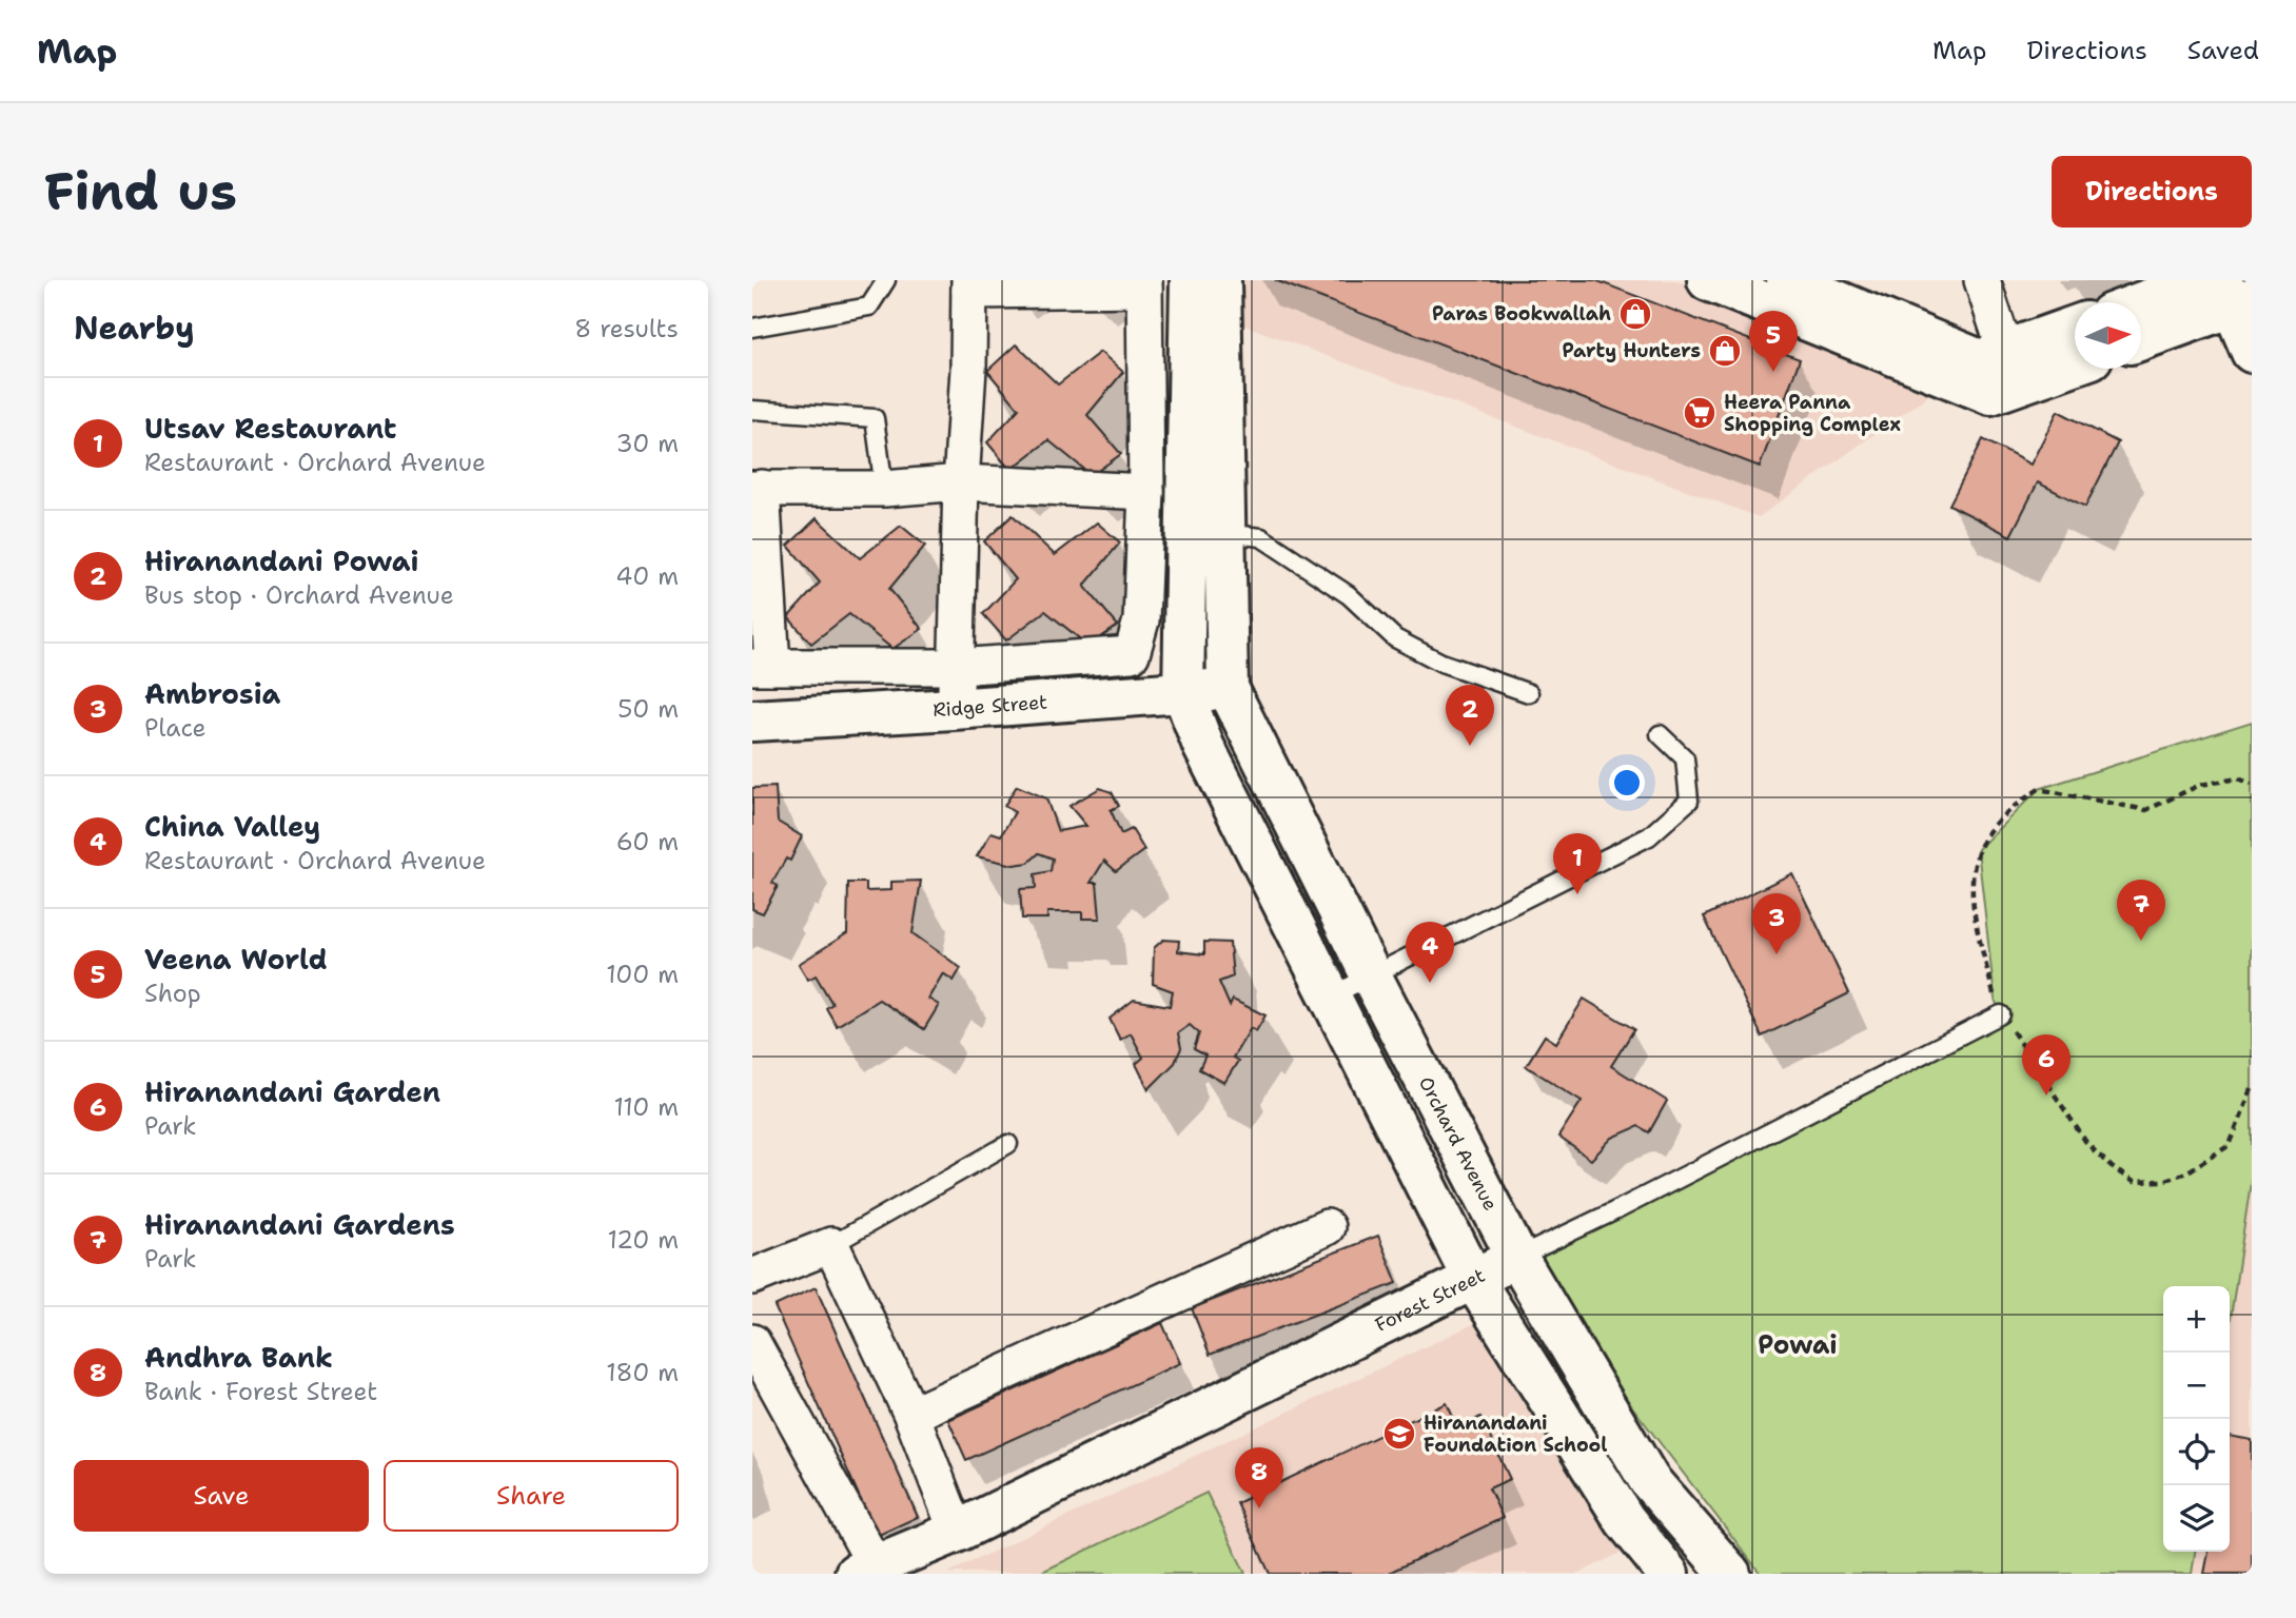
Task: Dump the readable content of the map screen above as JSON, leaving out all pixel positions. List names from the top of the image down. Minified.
{"streets":{"street":["Ridge Street","Orchard Avenue","Forest Street"]},"crossings":[["Ridge Street","Orchard Avenue"],["Orchard Avenue","Forest Street"]],"districts":["Powai"],"places":{"shop":["Paras Bookwallah","Party Hunters"],"supermarket":["Heera Panna Shopping Complex"],"school or university":["Hiranandani Foundation School"]},"north":"right","page":{"header":"Map","nav":["Map","Directions","Saved"],"buttons":["Directions",["Save","Share"]],"title":"Find us","heading":["Nearby","8 results"],"pins":["5","2","1","7","3","4","6","8"],"list":[{"mark":"1","name":"Utsav Restaurant","note":"Restaurant · Orchard Avenue","value":"30 m"},{"mark":"2","name":"Hiranandani Powai","note":"Bus stop · Orchard Avenue","value":"40 m"},{"mark":"3","name":"Ambrosia","note":"Place","value":"50 m"},{"mark":"4","name":"China Valley","note":"Restaurant · Orchard Avenue","value":"60 m"},{"mark":"5","name":"Veena World","note":"Shop","value":"100 m"},{"mark":"6","name":"Hiranandani Garden","note":"Park","value":"110 m"},{"mark":"7","name":"Hiranandani Gardens","note":"Park","value":"120 m"},{"mark":"8","name":"Andhra Bank","note":"Bank · Forest Street","value":"180 m"}],"map_buttons":["+","−"]}}
